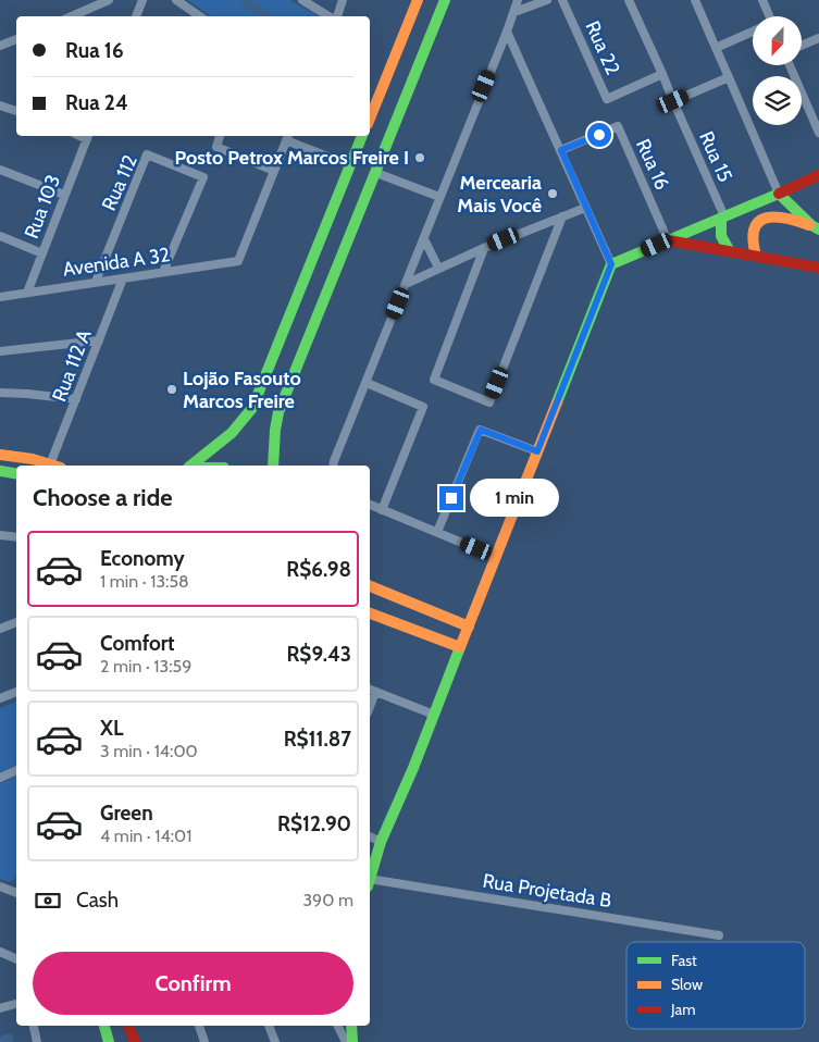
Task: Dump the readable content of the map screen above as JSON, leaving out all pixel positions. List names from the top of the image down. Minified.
{"streets":{"street":["Rua 22","Rua 15","Rua 16","Rua 112","Rua 103","Avenida A 32","Rua 112 A","Rua Projetada B"]},"crossings":[["Rua 22","Rua 15"],["Rua 112","Avenida A 32"],["Rua 103","Avenida A 32"],["Avenida A 32","Rua 112 A"]],"places":["Posto Petrox Marcos Freire I","Mercearia Mais Você","Lojão Fasouto Marcos Freire"],"legend":["Fast","Slow","Jam"],"north":"bottom","page":{"banner":["Rua 16","Rua 24"],"heading":"Choose a ride","bubble":"1 min","list":[{"name":"Economy","note":"1 min · 13:58","value":"R$6.98"},{"name":"Comfort","note":"2 min · 13:59","value":"R$9.43"},{"name":"XL","note":"3 min · 14:00","value":"R$11.87"},{"name":"Green","note":"4 min · 14:01","value":"R$12.90"}],"pay":["Cash","390 m"],"buttons":"Confirm"}}
